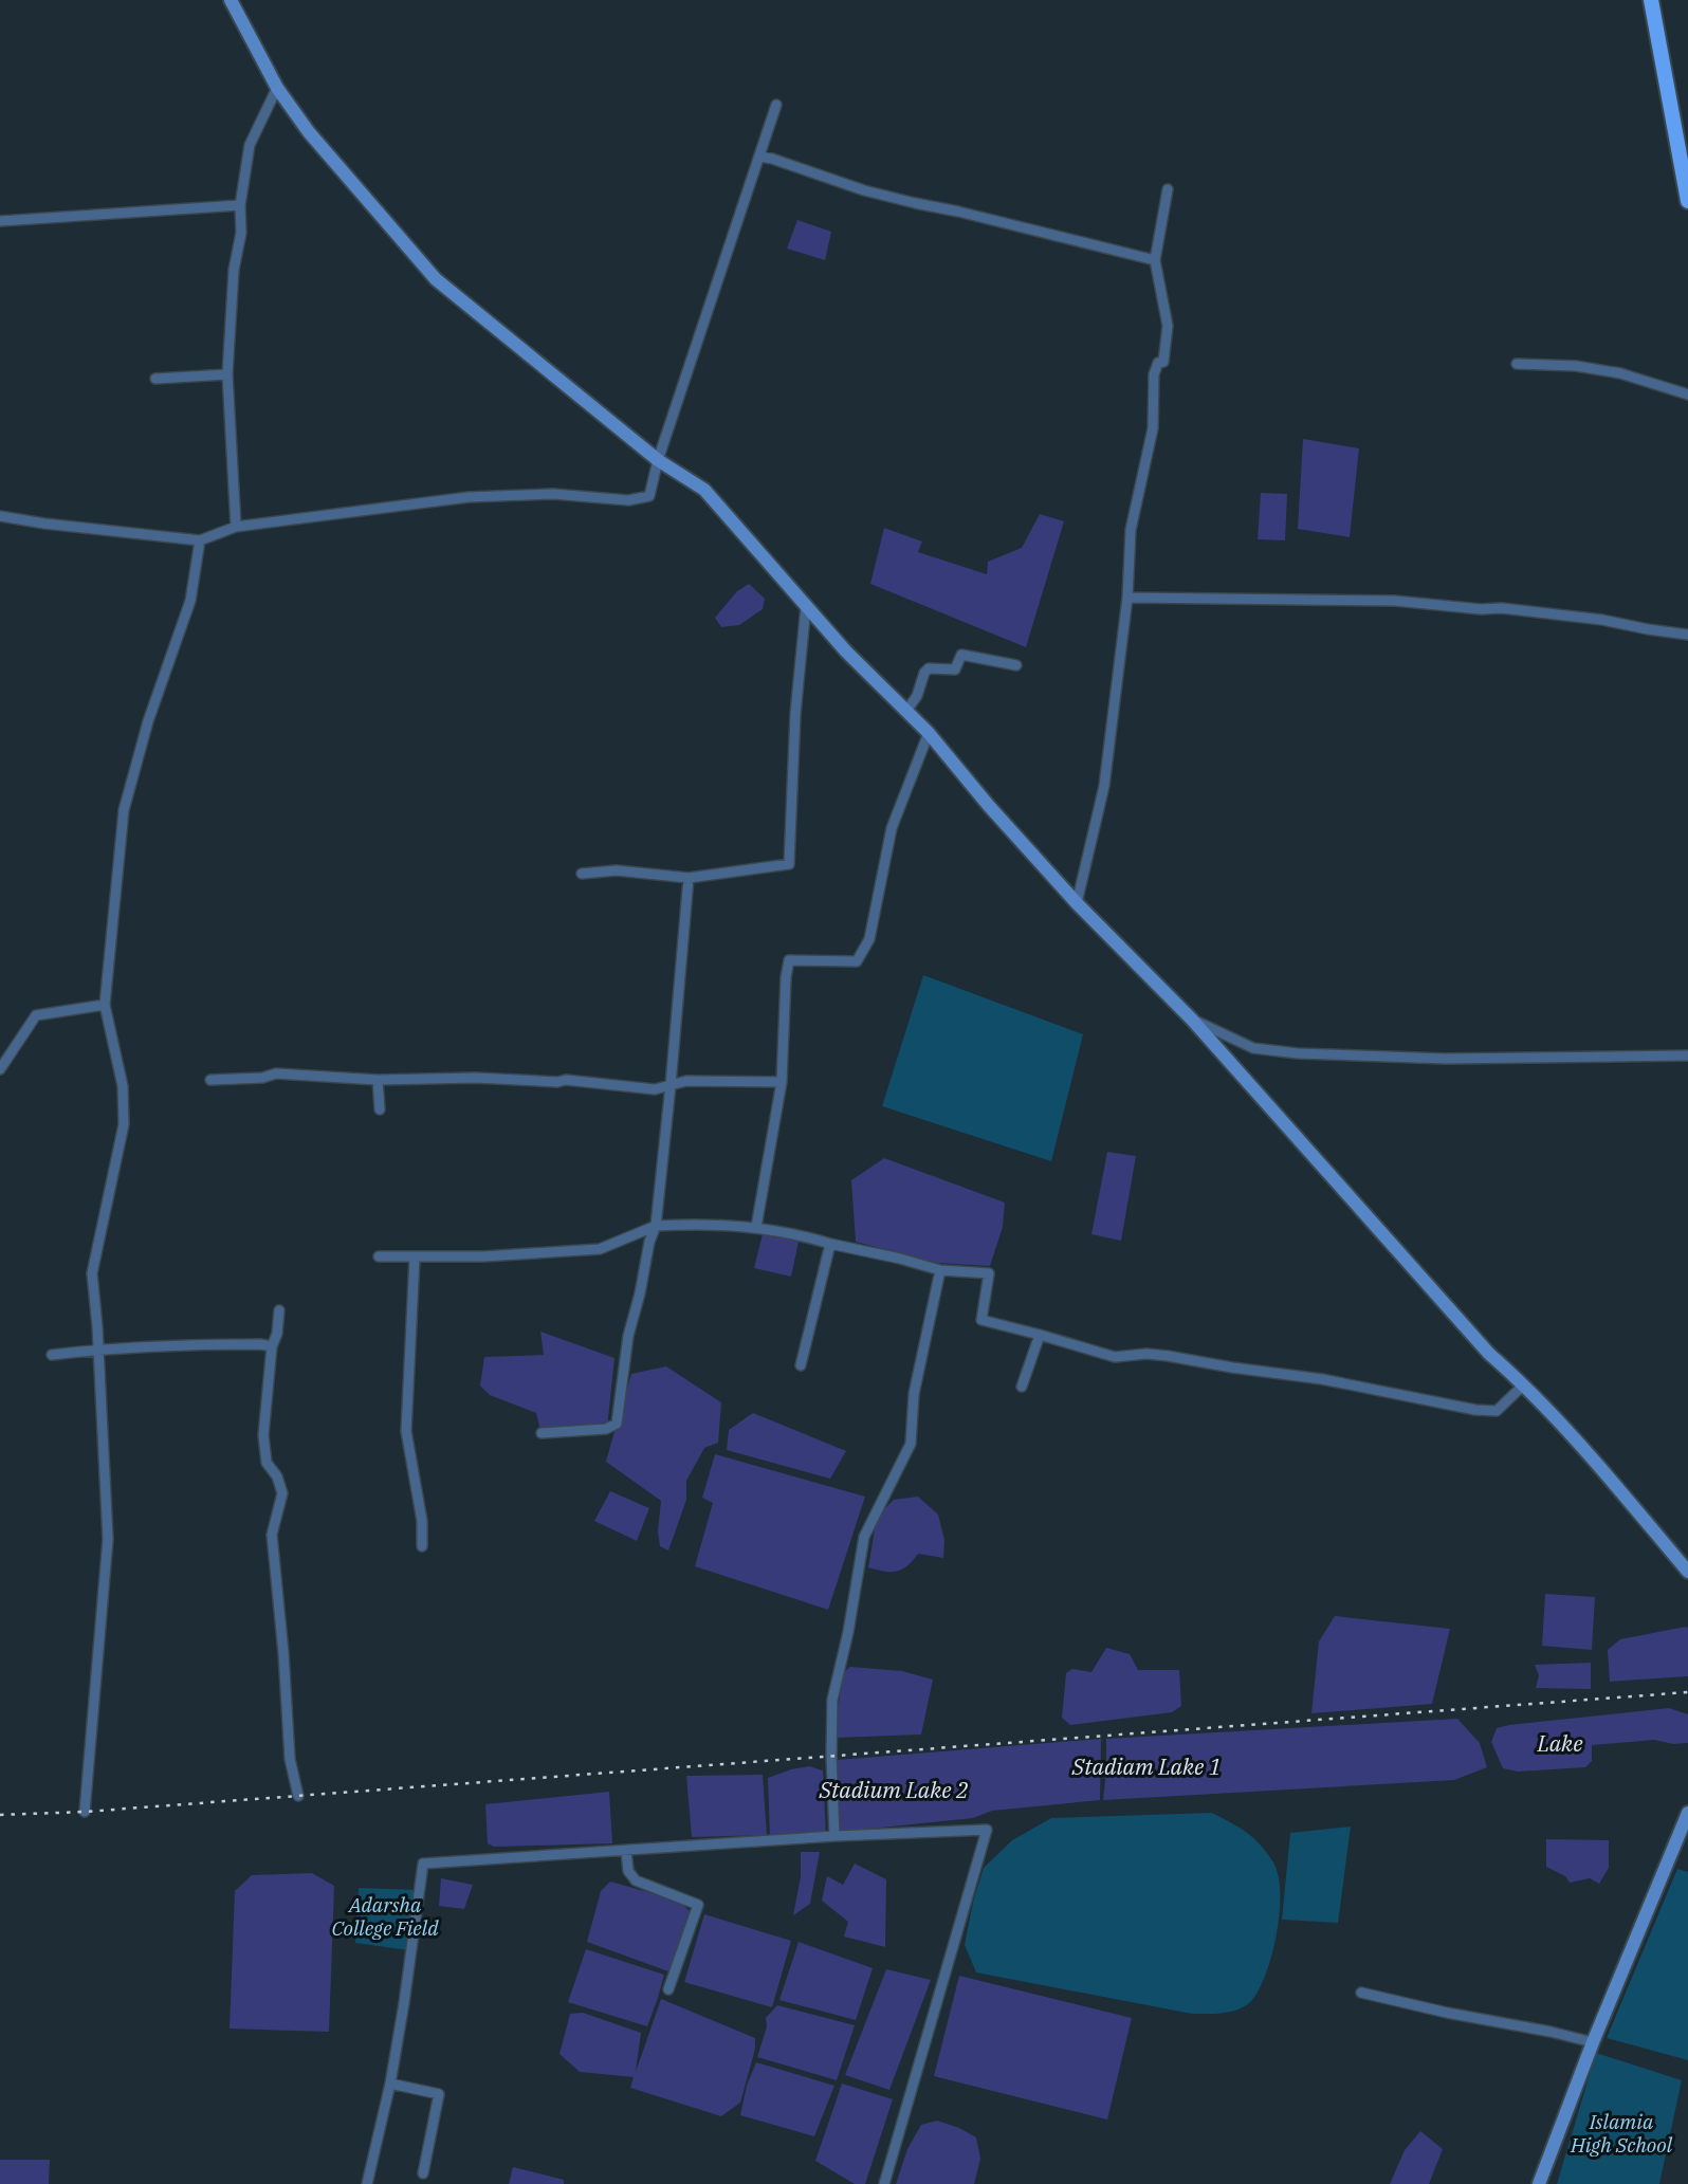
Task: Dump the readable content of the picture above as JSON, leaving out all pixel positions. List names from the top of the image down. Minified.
{"water":["Lake","Stadiam Lake 1","Stadium Lake 2"],"parks":["Adarsha College Field","Islamia High School"]}
